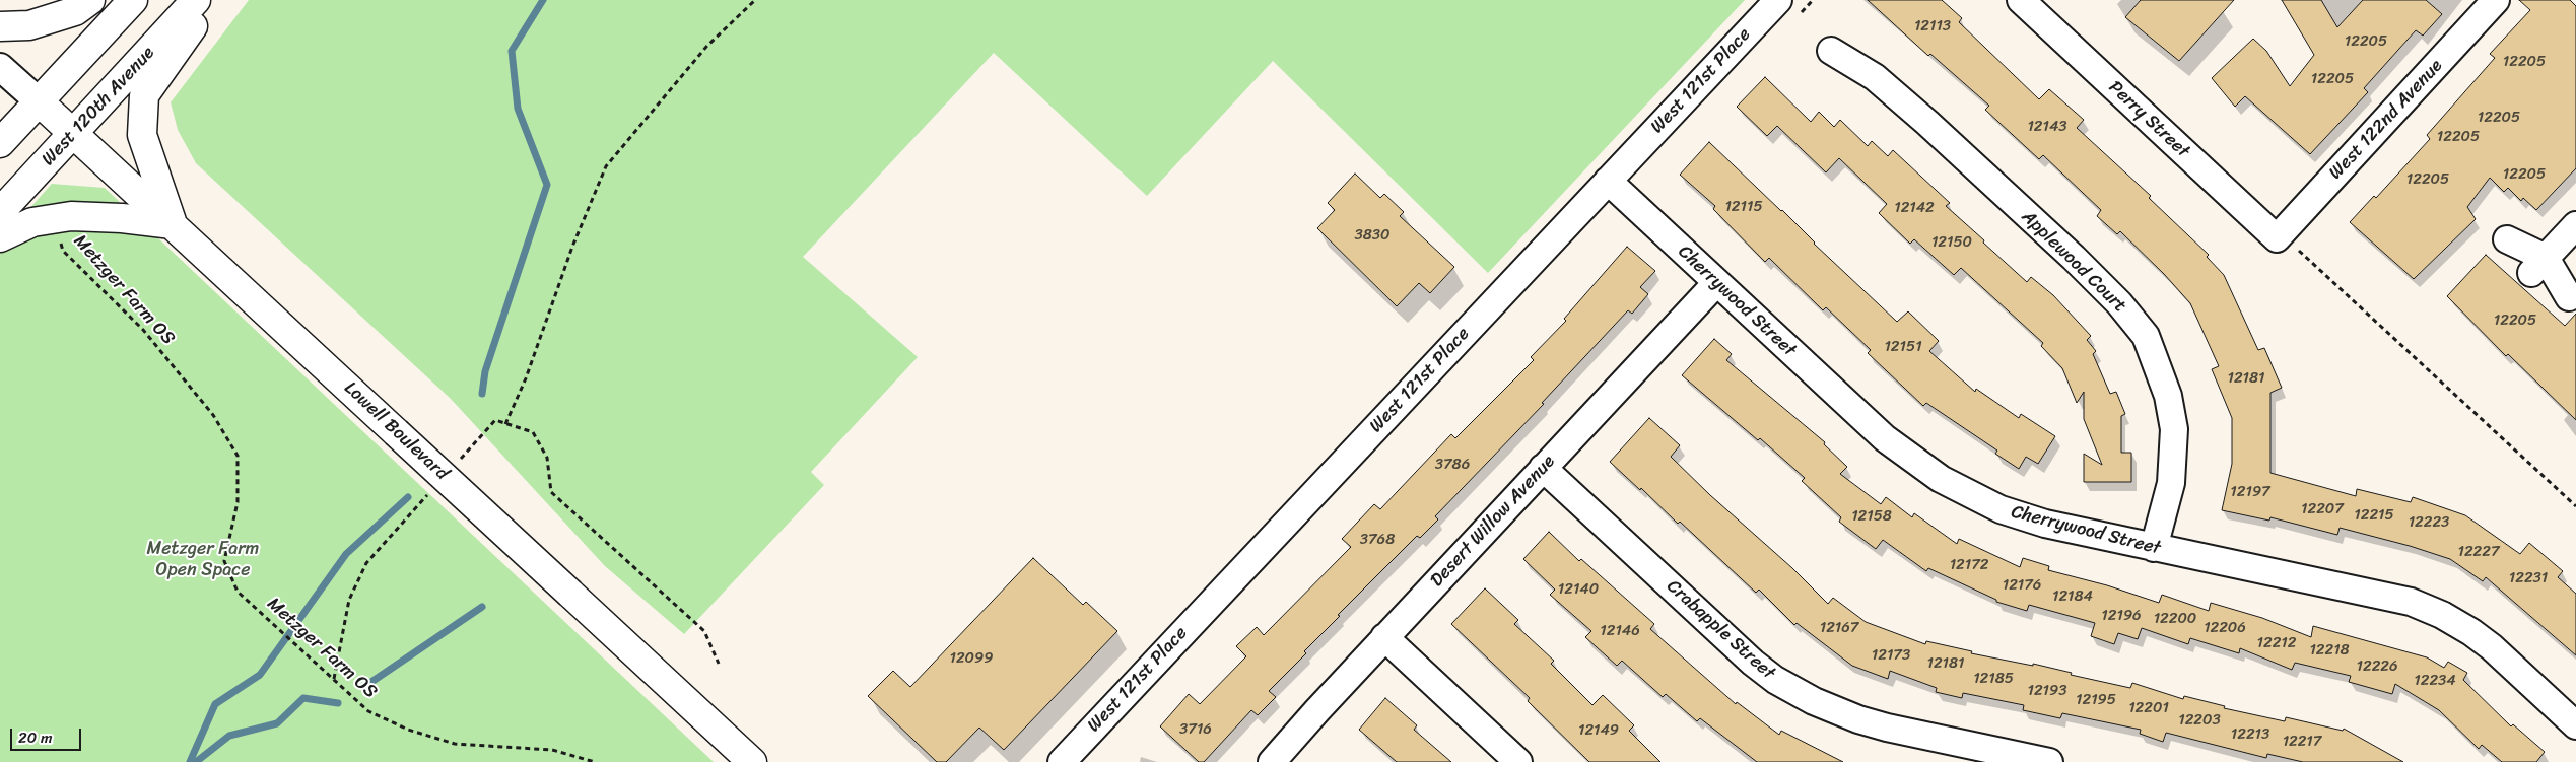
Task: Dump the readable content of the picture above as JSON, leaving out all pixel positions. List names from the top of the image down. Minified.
{"streets":{"main road":["West 120th Avenue","Lowell Boulevard"],"street":["West 121st Place","Perry Street","West 122nd Avenue","Applewood Court","Cherrywood Street","Desert Willow Avenue","Crabapple Street"],"path":["Metzger Farm OS"]},"crossings":[["West 121st Place","Cherrywood Street"],["West 120th Avenue","Lowell Boulevard"],["Perry Street","West 122nd Avenue"],["Applewood Court","Cherrywood Street"],["Cherrywood Street","Desert Willow Avenue"],["Desert Willow Avenue","Crabapple Street"]],"parks":["Metzger Farm Open Space"],"house_numbers":["12113","12205","12205","12205","12205","12143","12205","12205","12205","12115","12142","3830","12150","12205","12151","12181","3786","12197","12207","12215","12158","12223","3768","12227","12172","12231","12176","12140","12184","12196","12200","12167","12206","12146","12212","12218","12173","12099","12181","12226","12185","12234","12193","12195","12201","12203","3716","12149","12213","12217"],"scale_bar":"20 m"}
